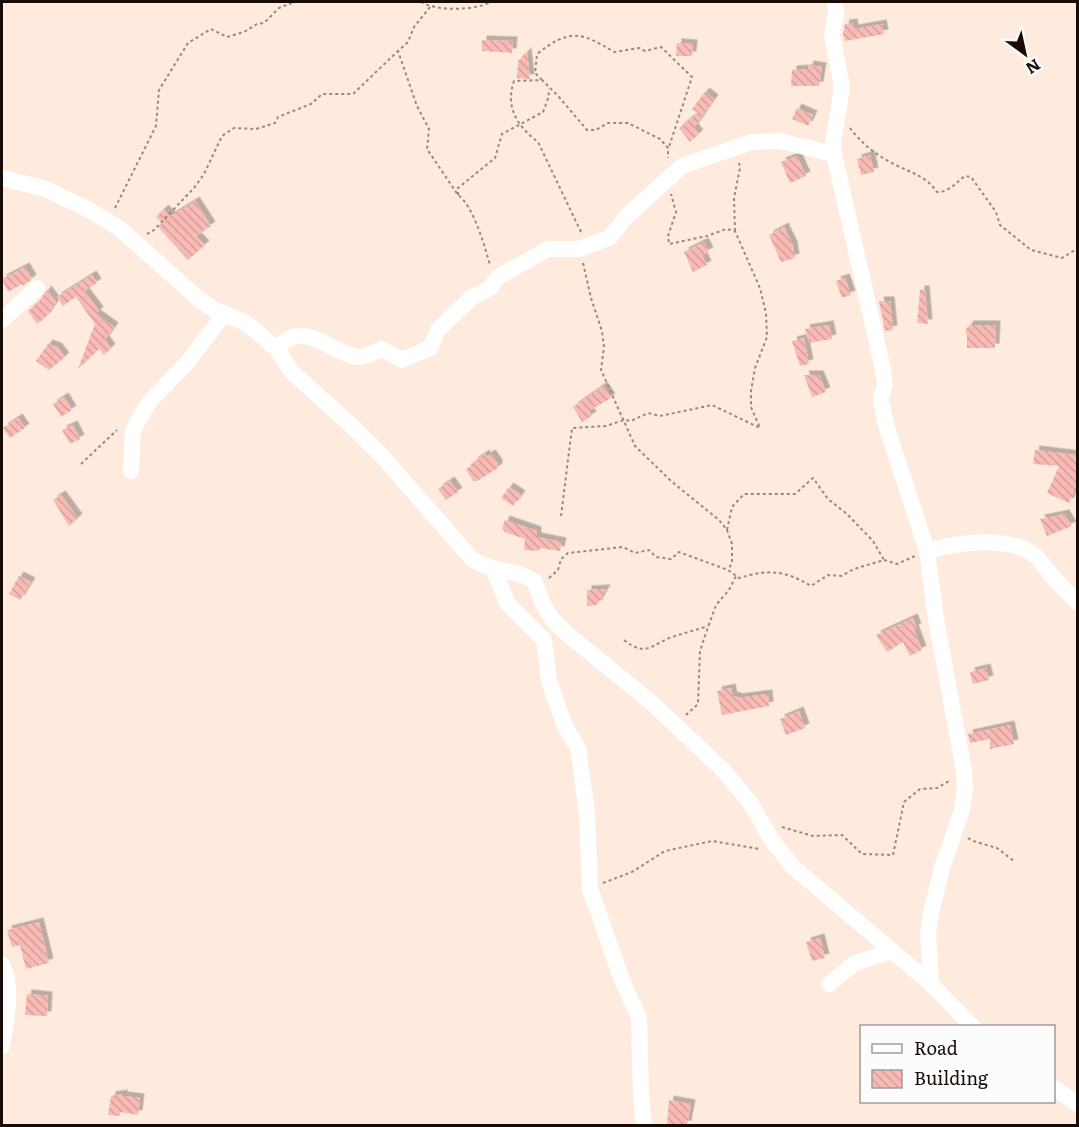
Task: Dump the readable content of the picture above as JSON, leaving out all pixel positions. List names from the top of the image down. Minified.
{"legend":["Road","Building"],"north":"bottom right"}
